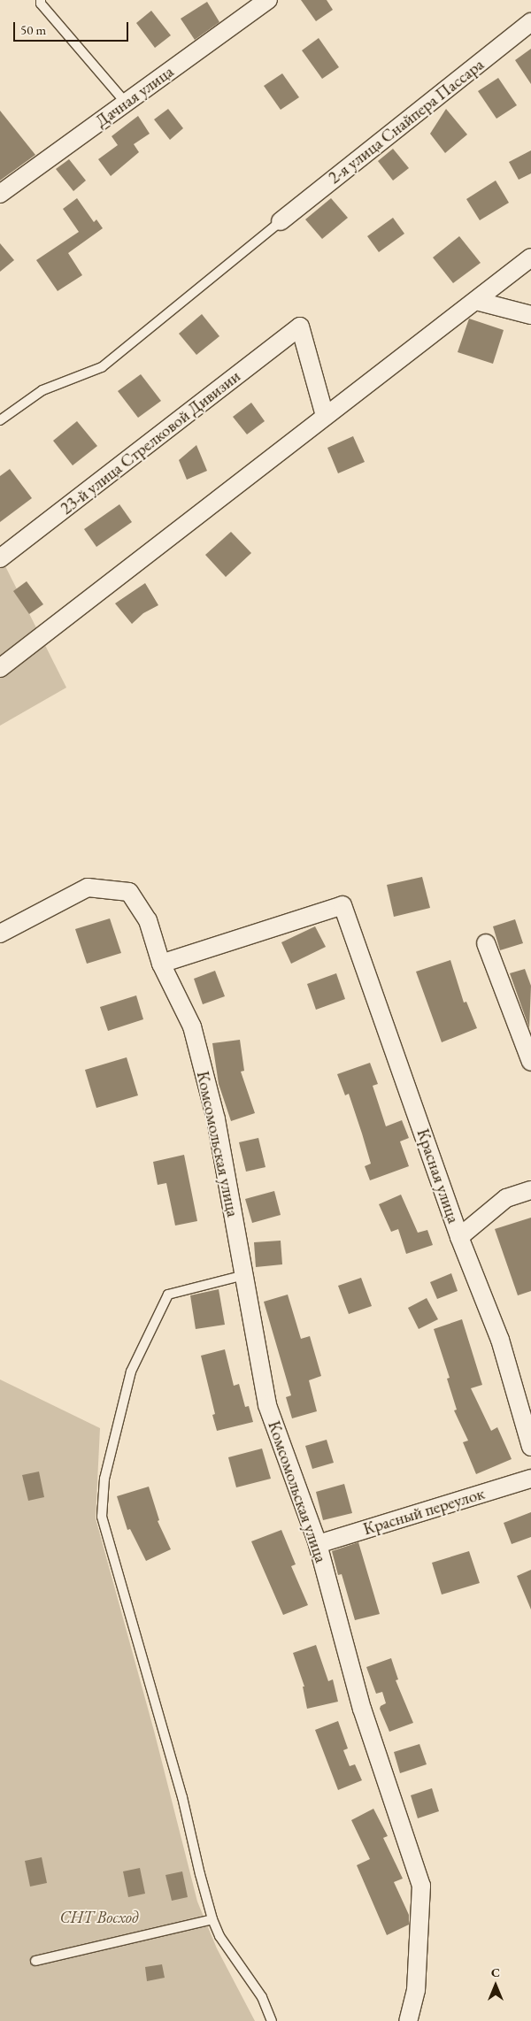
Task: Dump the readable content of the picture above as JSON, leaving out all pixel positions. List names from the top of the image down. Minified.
{"streets":{"street":["Дачная улица","2-я улица Снайпера Пассара","23-й улица Стрелковой Дивизии","Комсомольская улица","Красная улица","Красный переулок"]},"crossings":[["Комсомольская улица","Красная улица"],["Комсомольская улица","Красный переулок"]],"parks":["СНТ Восход"],"scale_bar":"50 m","north":"top"}
